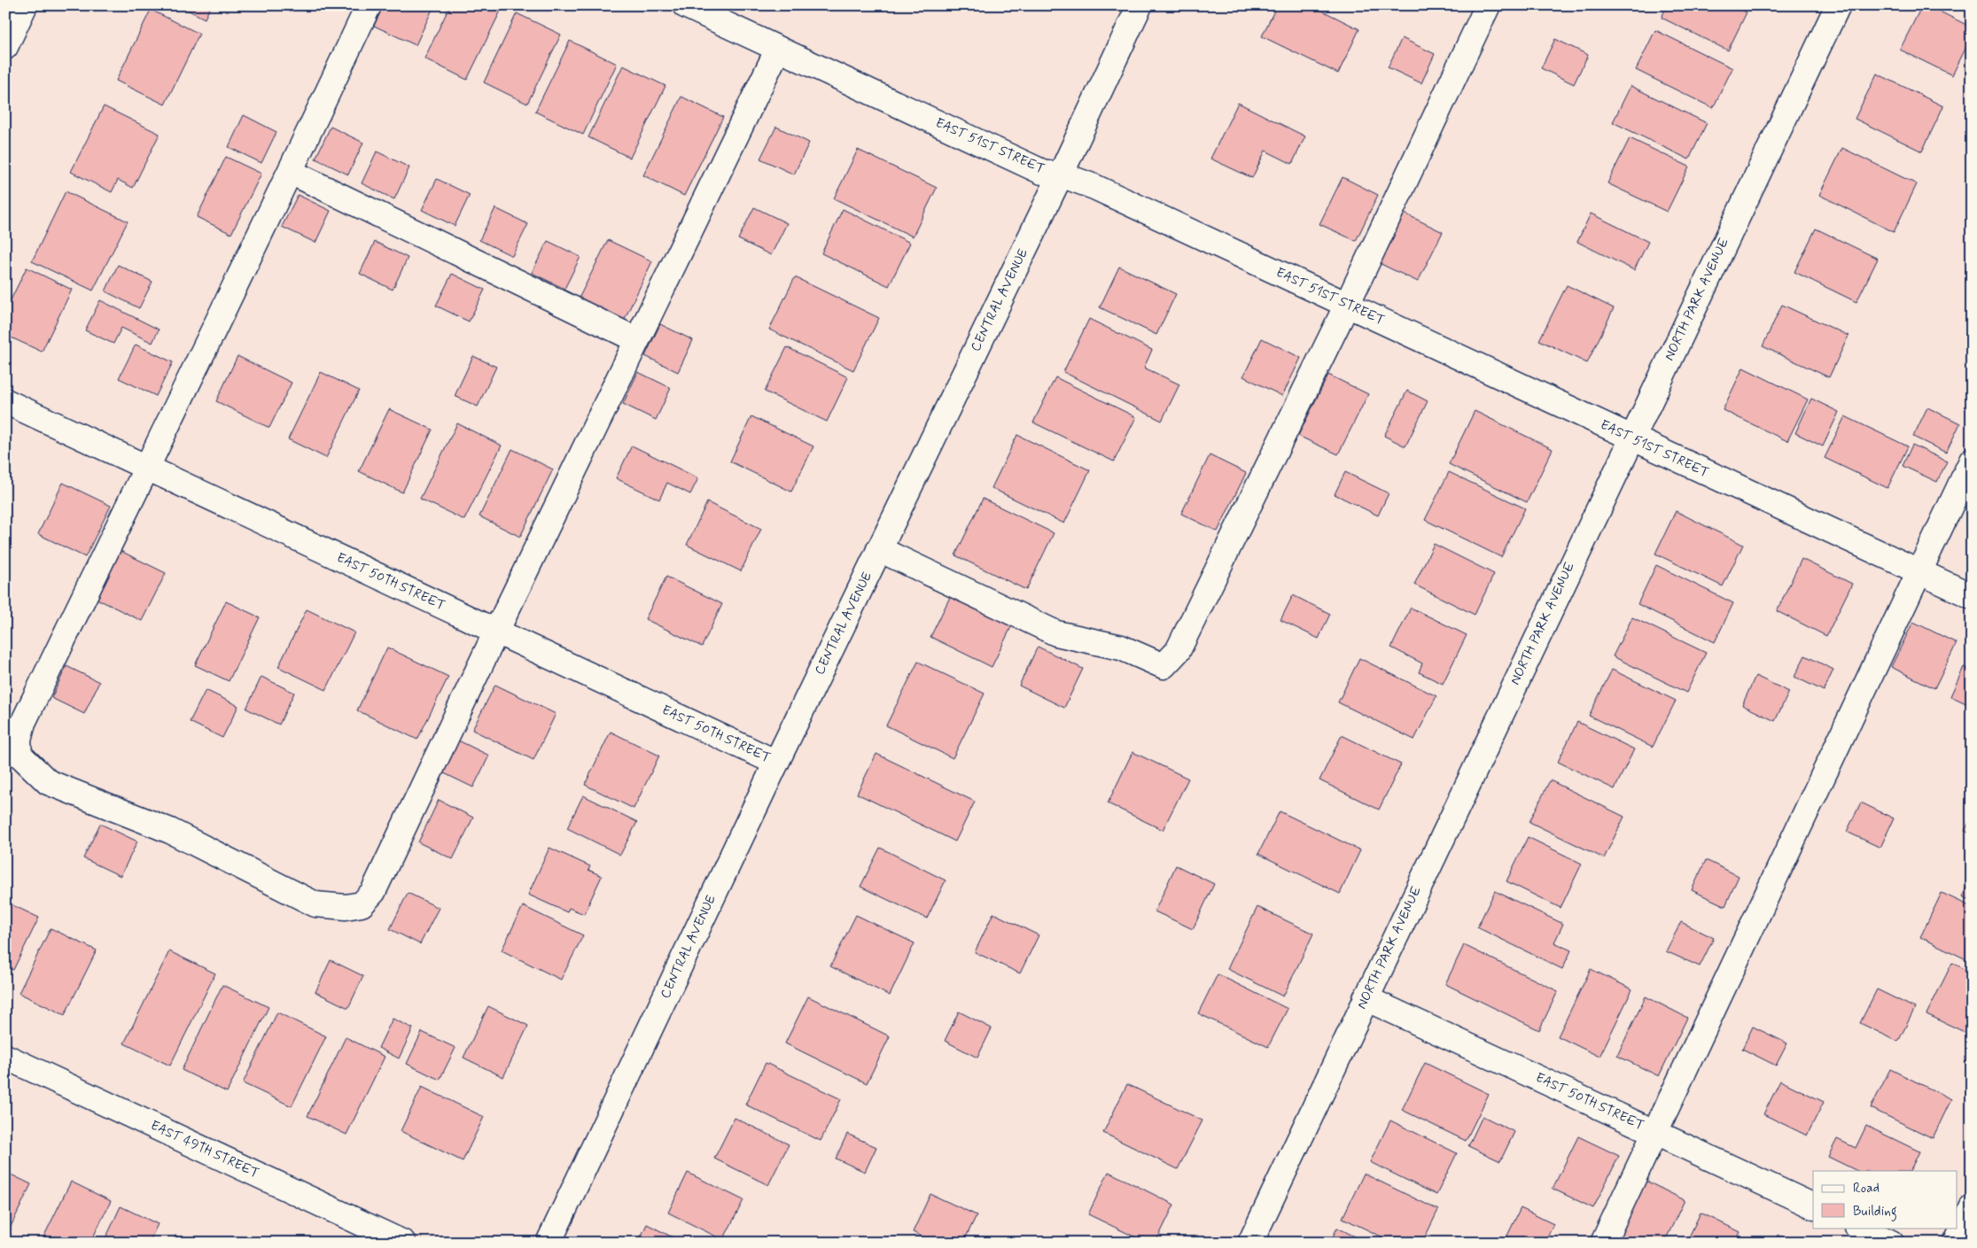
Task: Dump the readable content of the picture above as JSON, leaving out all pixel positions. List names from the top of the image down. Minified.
{"streets":{"street":["EAST 51ST STREET","NORTH PARK AVENUE","CENTRAL AVENUE","EAST 50TH STREET","EAST 49TH STREET"]},"crossings":[["EAST 51ST STREET","NORTH PARK AVENUE"],["EAST 51ST STREET","CENTRAL AVENUE"],["NORTH PARK AVENUE","EAST 50TH STREET"],["CENTRAL AVENUE","EAST 50TH STREET"]],"legend":["Road","Building"]}
